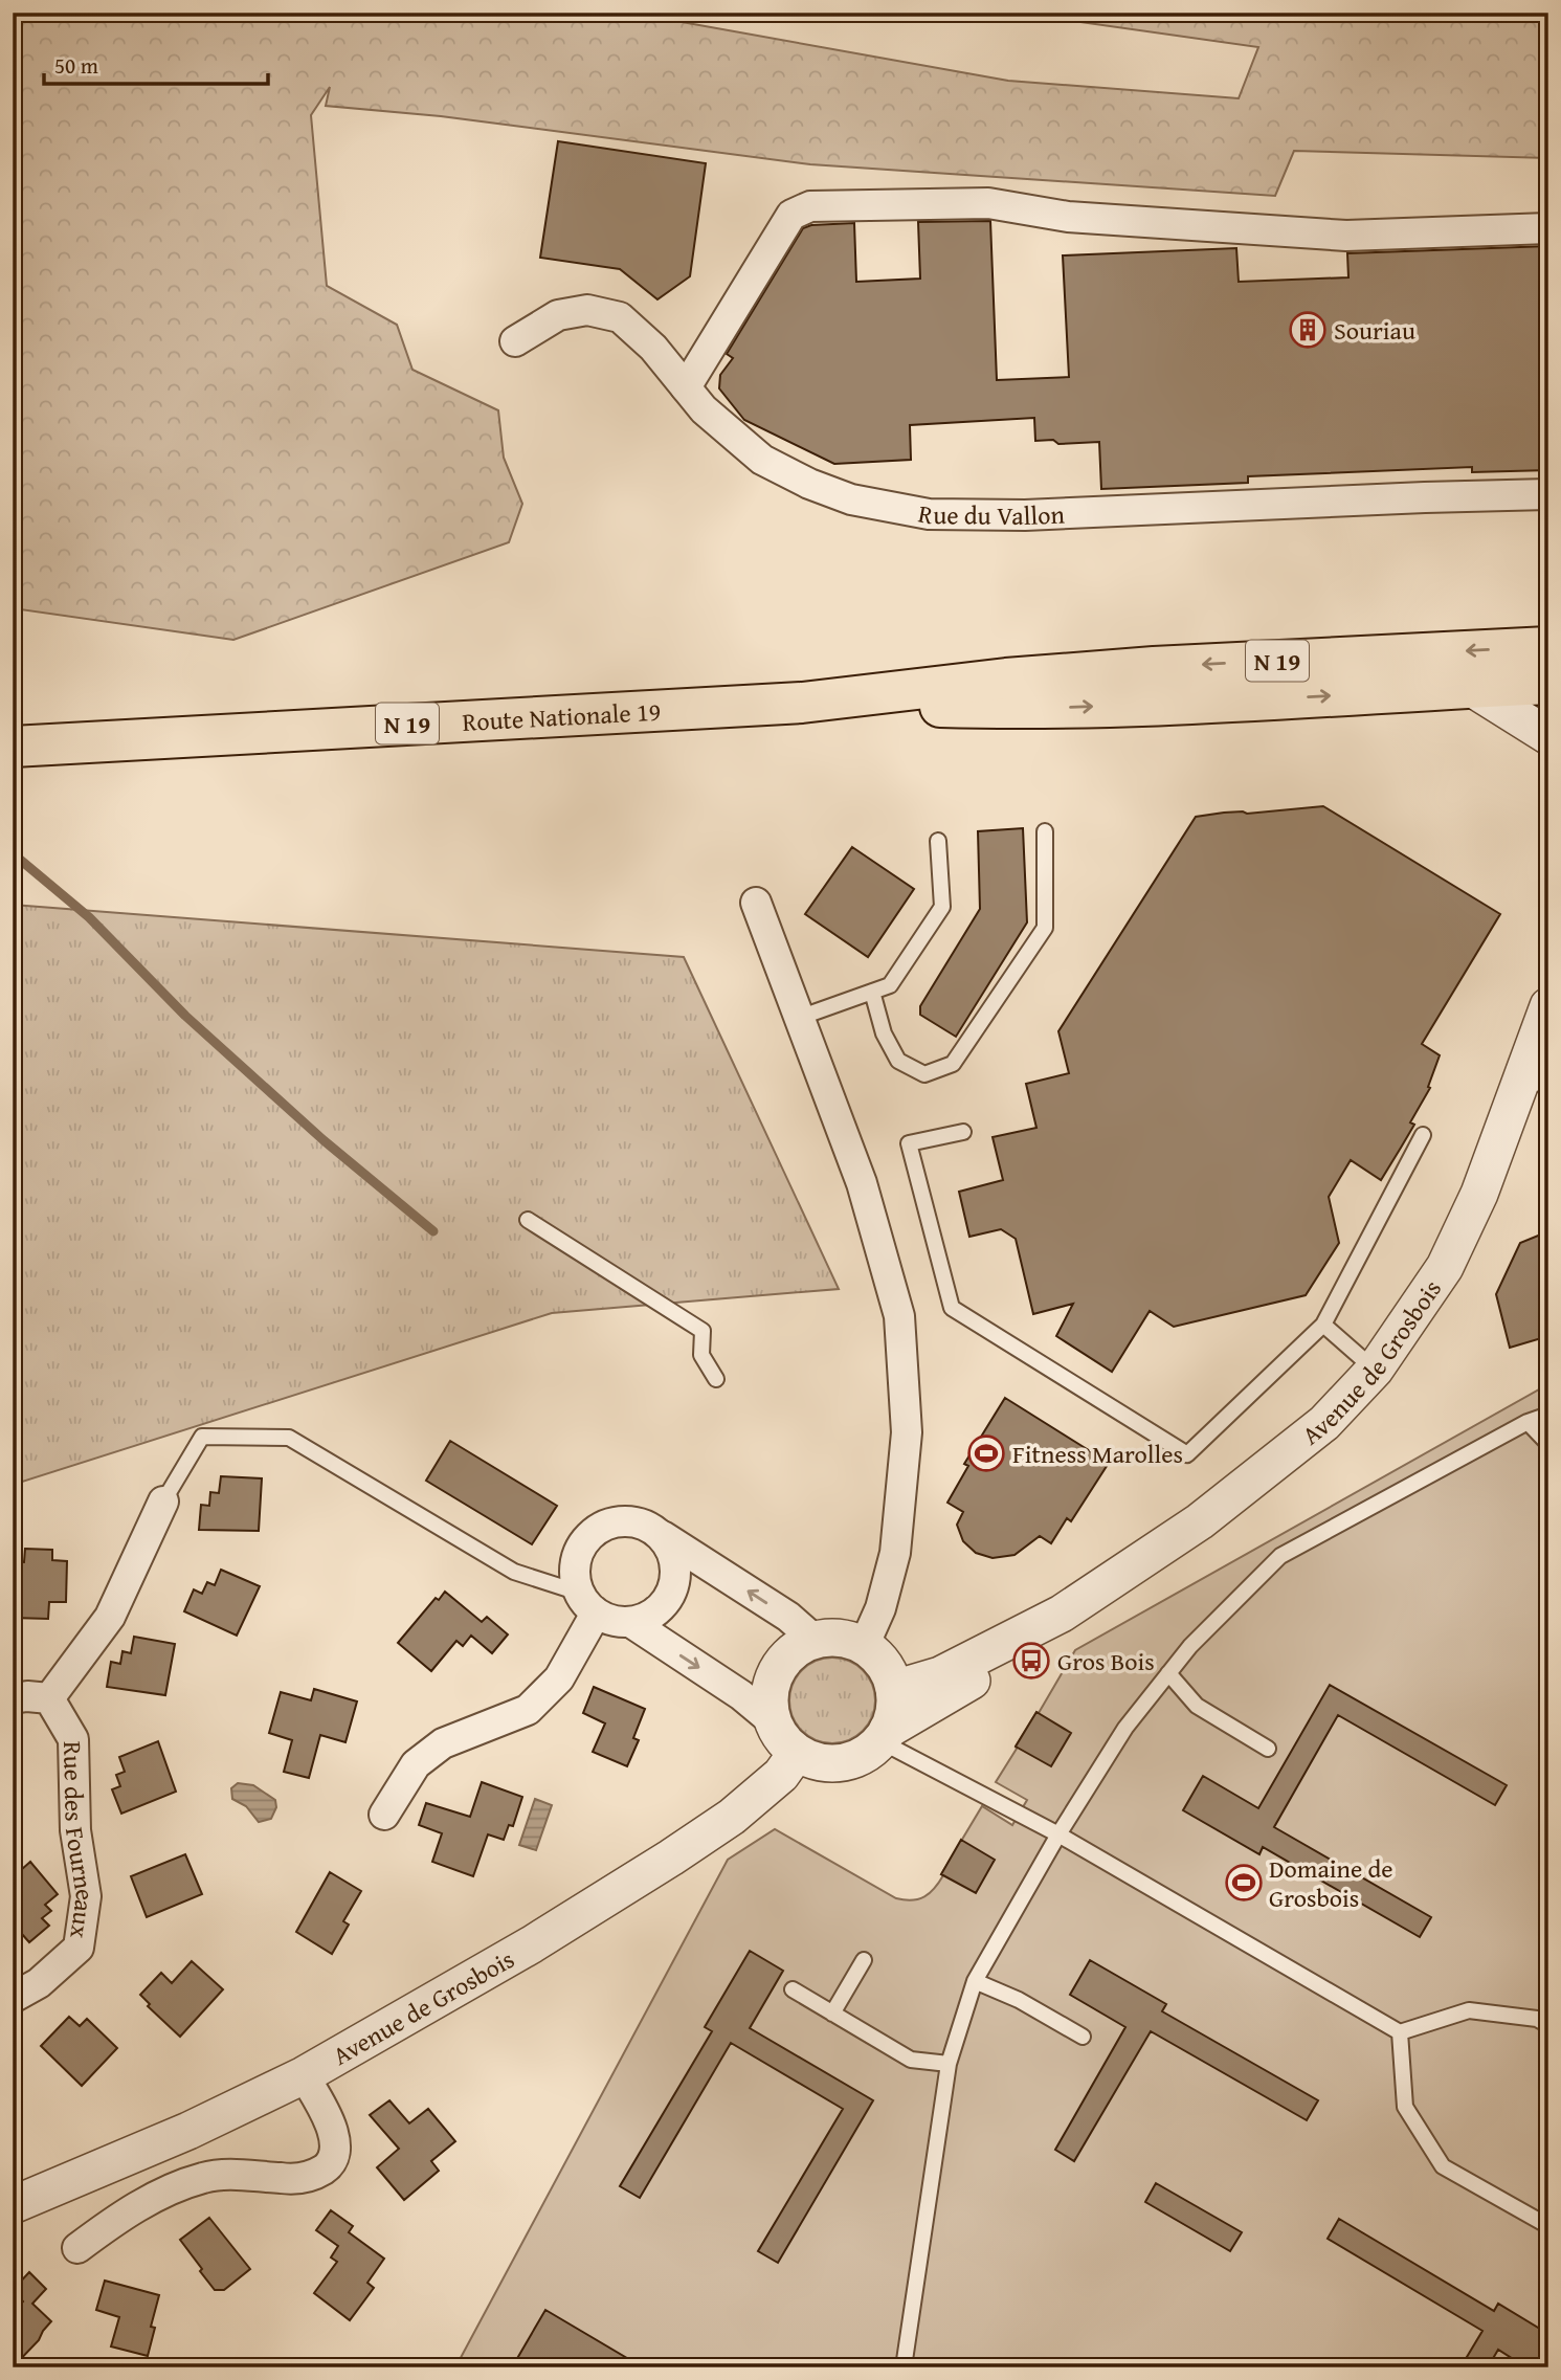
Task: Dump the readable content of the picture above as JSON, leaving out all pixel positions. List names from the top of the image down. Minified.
{"streets":{"main road":["N 19","Route Nationale 19"],"street":["Rue du Vallon","Avenue de Grosbois","Rue des Fourneaux"]},"places":{"building":["Souriau"],"sports":["Fitness Marolles","Domaine de Grosbois"],"bus stop":["Gros Bois"]},"scale_bar":"50 m"}
